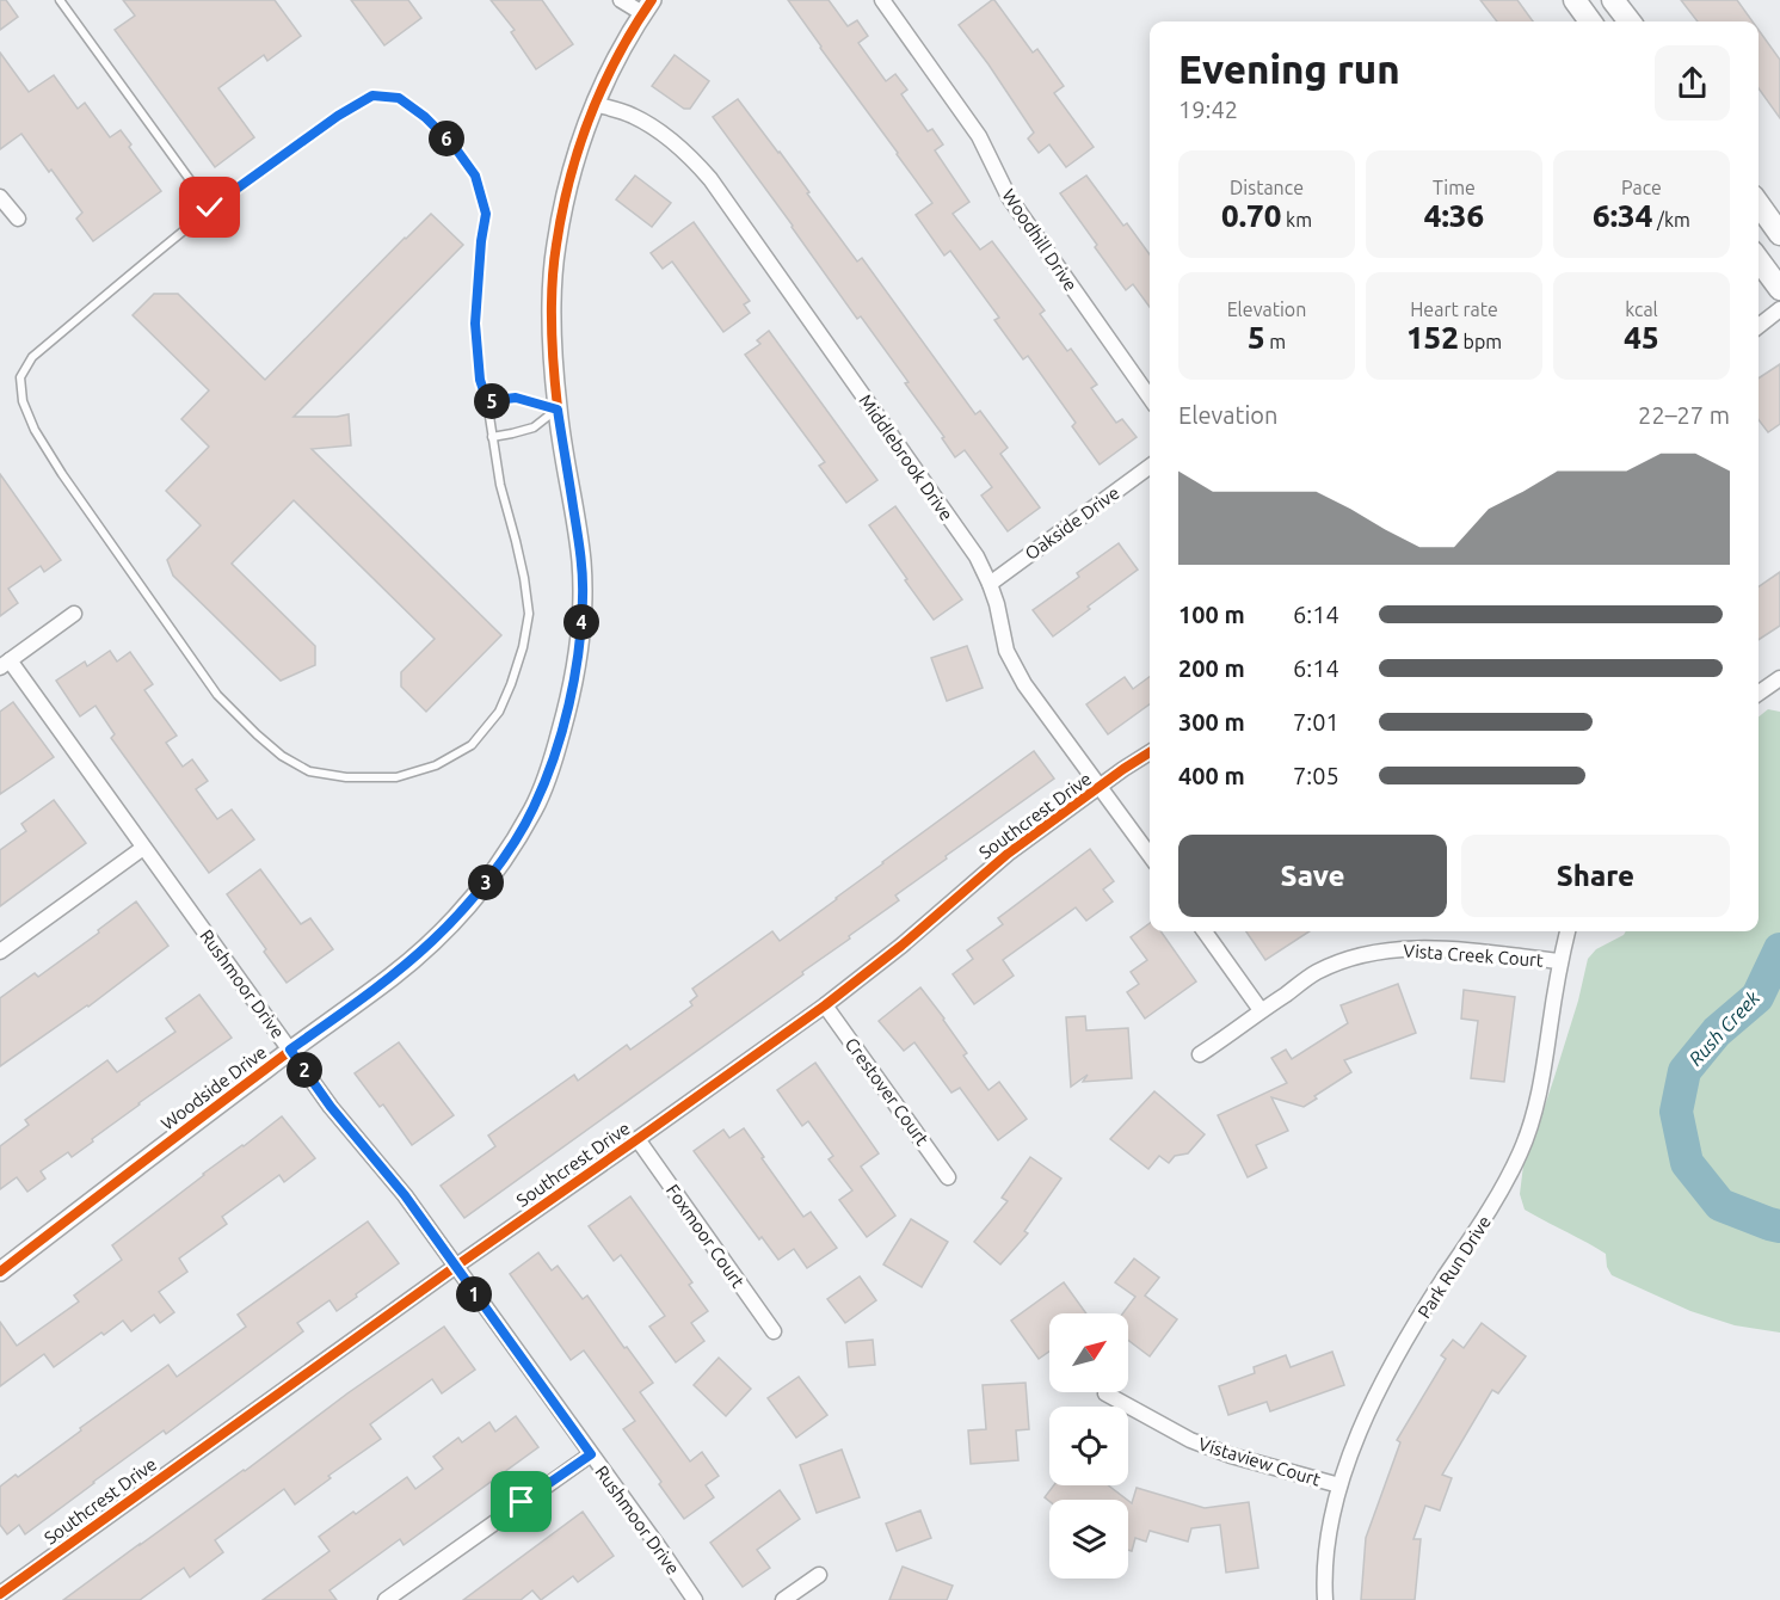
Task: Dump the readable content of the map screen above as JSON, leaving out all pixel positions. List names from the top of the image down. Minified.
{"streets":{"street":["Woodhill Drive","Middlebrook Drive","Oakside Drive","Southcrest Drive","Vista Creek Court","Rushmoor Drive","Woodside Drive","Crestover Court","Foxmoor Court","Park Run Drive","Vistaview Court"]},"crossings":[["Middlebrook Drive","Oakside Drive"],["Middlebrook Drive","Southcrest Drive"],["Middlebrook Drive","Woodside Drive"],["Southcrest Drive","Rushmoor Drive"],["Southcrest Drive","Crestover Court"],["Southcrest Drive","Foxmoor Court"],["Vista Creek Court","Park Run Drive"],["Rushmoor Drive","Woodside Drive"],["Park Run Drive","Vistaview Court"]],"water":["Rush Creek"],"north":"top right","page":{"heading":["Evening run","19:42"],"pins":["6","5","4","3","2","1"],"stats":[["Distance","0.70 km"],["Time","4:36"],["Pace","6:34 /km"],["Elevation","5 m"],["Heart rate","152 bpm"],["kcal","45"]],"chart":["Elevation","22–27 m"],"list":[{"name":"100 m","note":"6:14"},{"name":"200 m","note":"6:14"},{"name":"300 m","note":"7:01"},{"name":"400 m","note":"7:05"}],"buttons":["Save","Share"]}}
